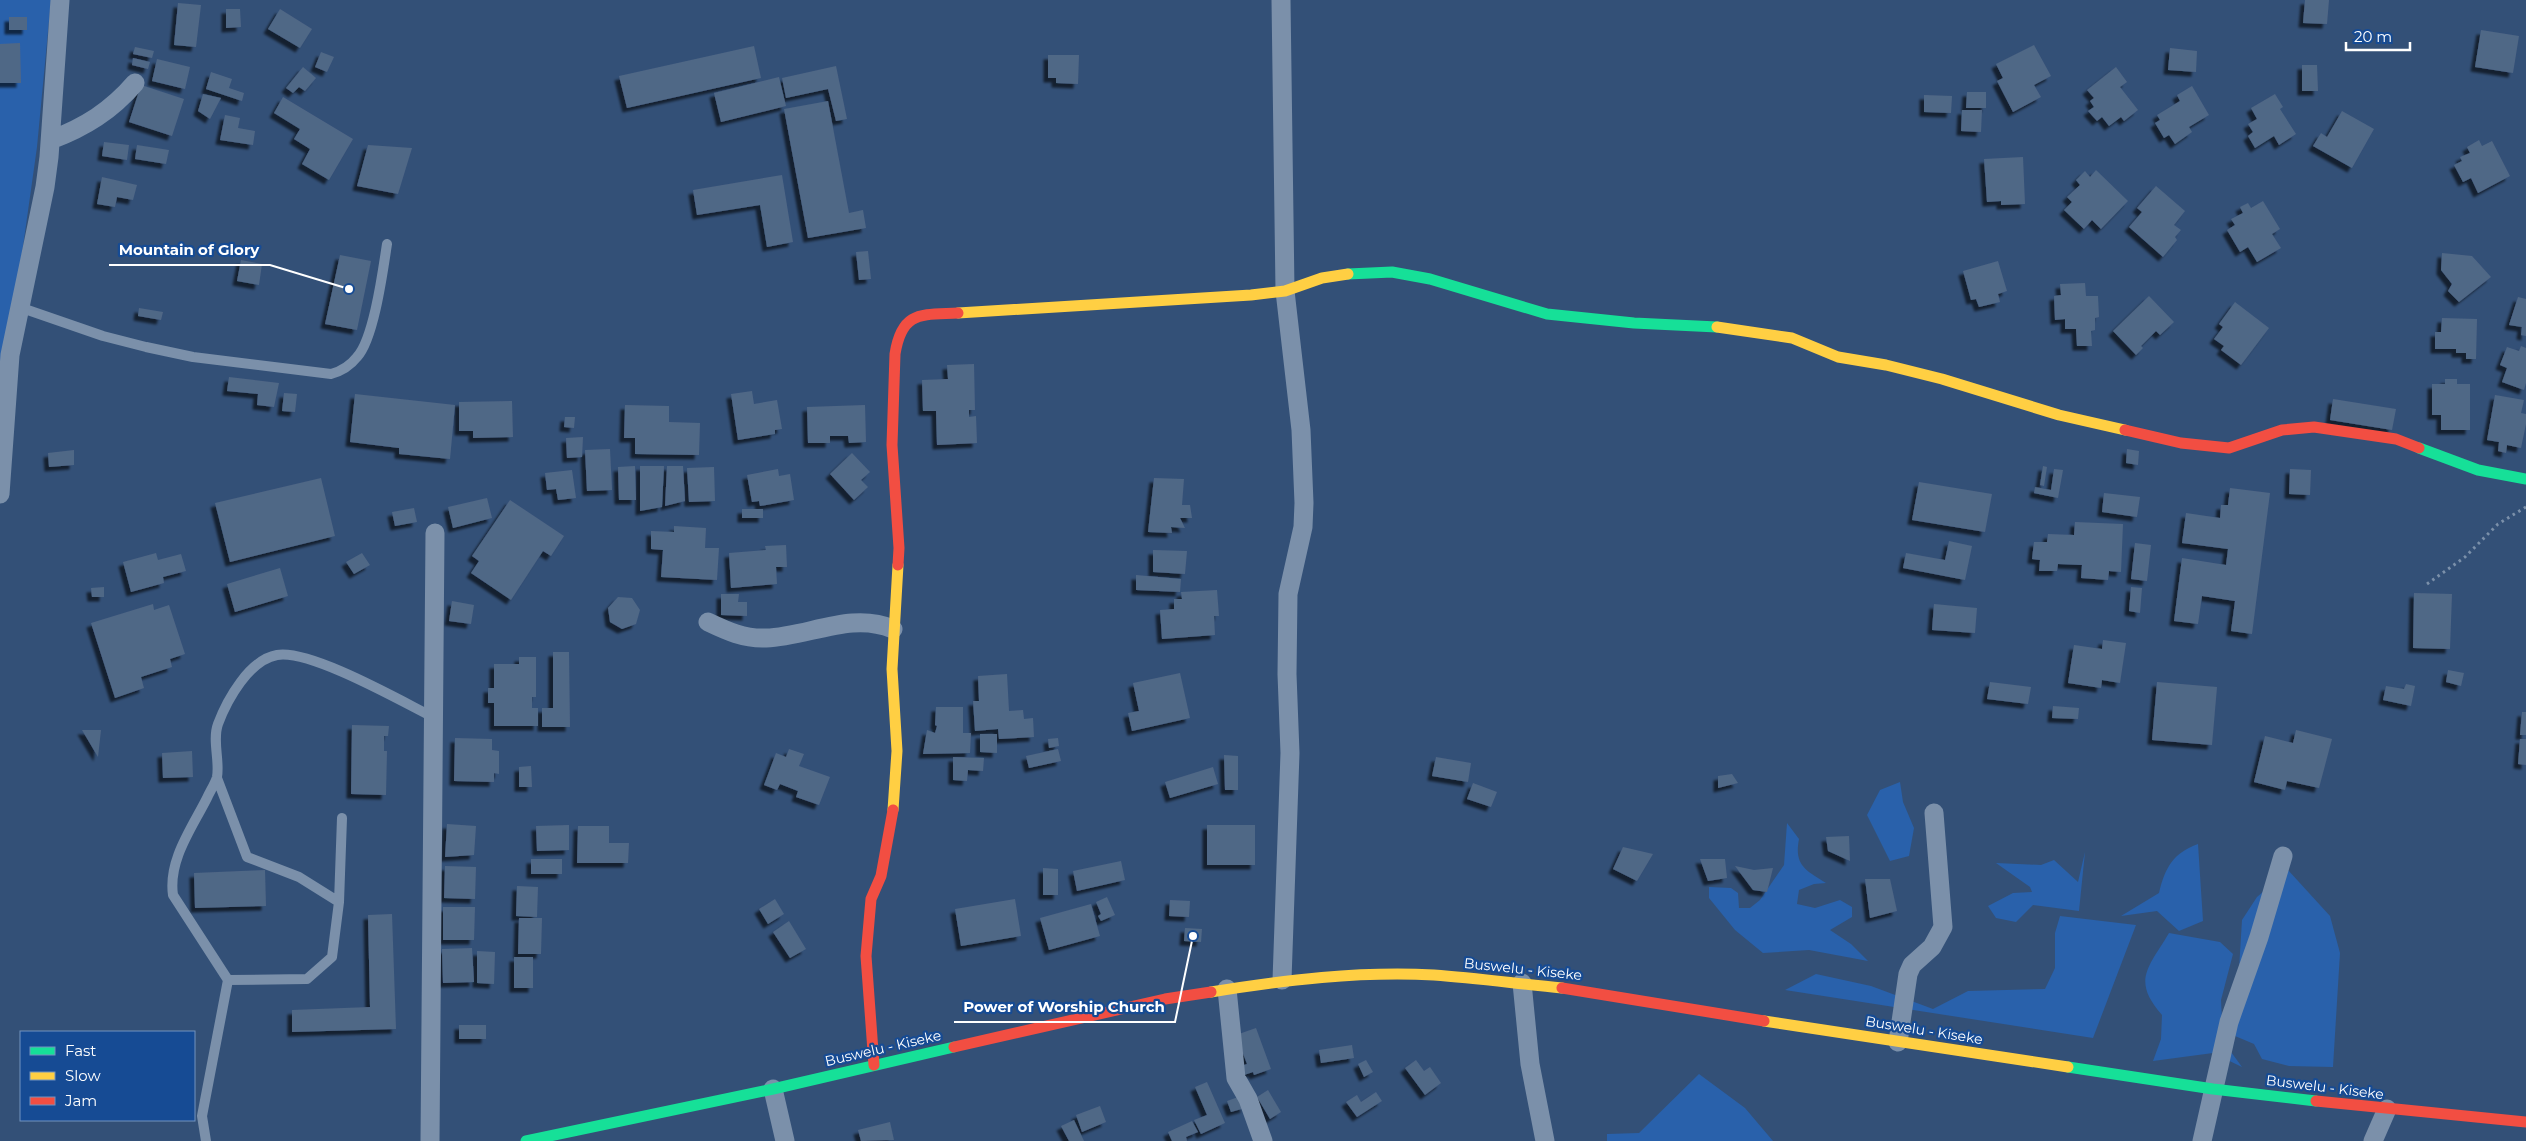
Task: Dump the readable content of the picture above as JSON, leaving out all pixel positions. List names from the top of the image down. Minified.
{"streets":{"street":["Buswelu - Kiseke"]},"places":["Mountain of Glory","Power of Worship Church"],"legend":["Fast","Slow","Jam"],"scale_bar":"20 m"}
